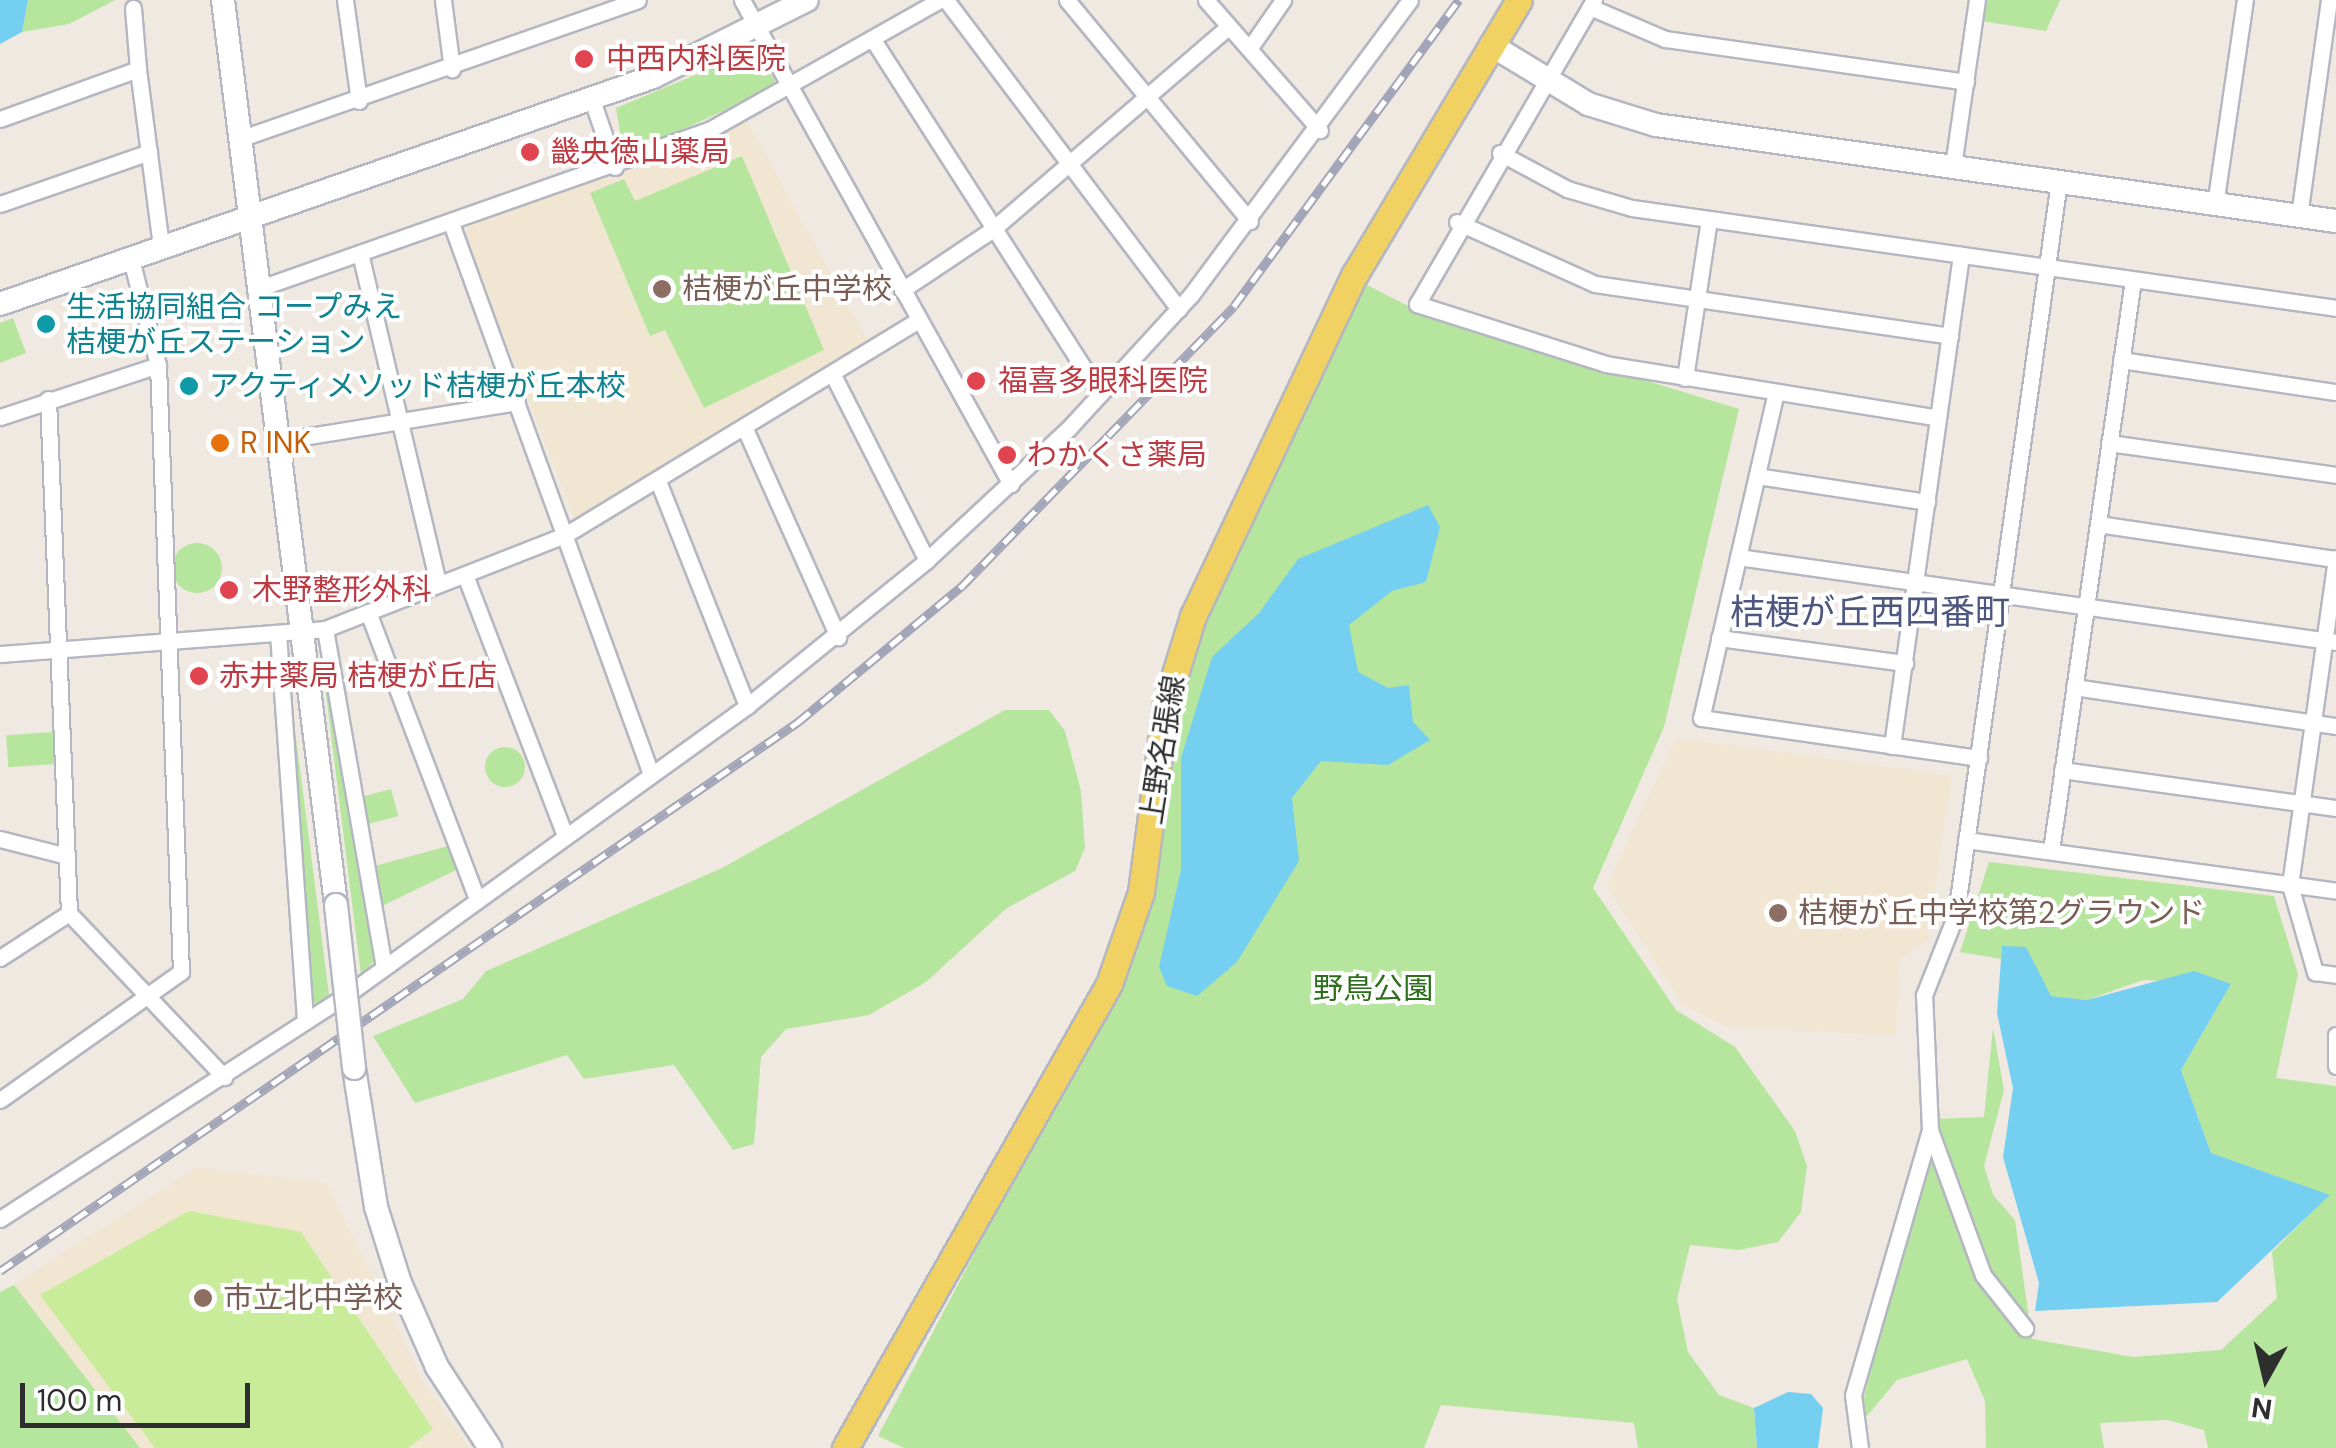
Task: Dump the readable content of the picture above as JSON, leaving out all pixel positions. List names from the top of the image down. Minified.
{"streets":{"main road":["上野名張線"]},"districts":["桔梗が丘西四番町"],"parks":["野鳥公園"],"places":["中西内科医院","畿央徳山薬局","桔梗が丘中学校","生活協同組合 コープみえ 桔梗が丘ステーション","福喜多眼科医院","アクティメソッド桔梗が丘本校","R INK","わかくさ薬局","木野整形外科","赤井薬局 桔梗が丘店","桔梗が丘中学校第2グラウンド","市立北中学校"],"scale_bar":"100 m","north":"bottom"}
